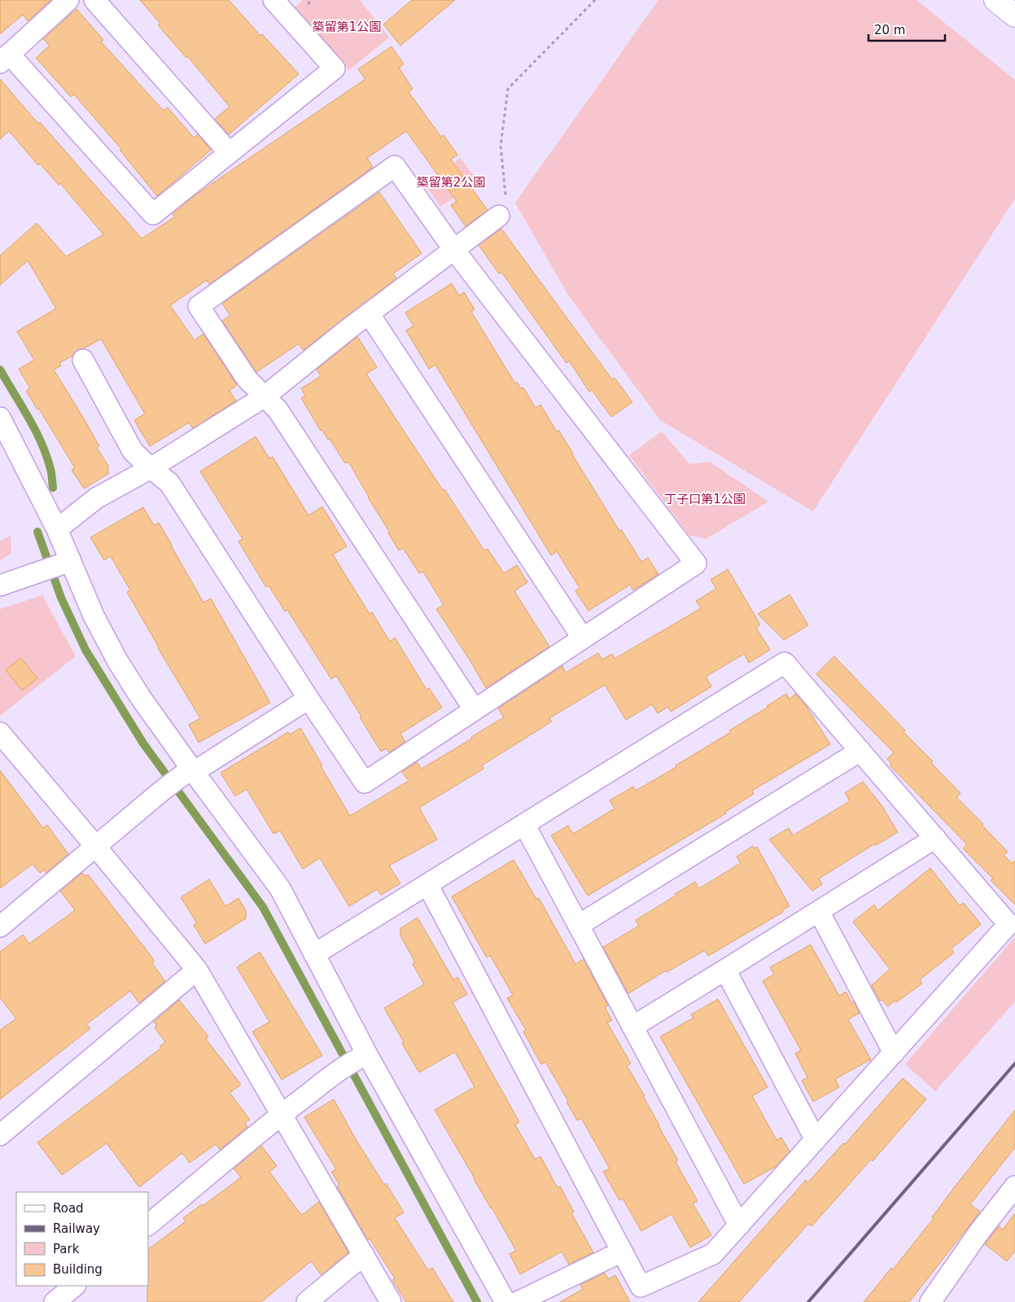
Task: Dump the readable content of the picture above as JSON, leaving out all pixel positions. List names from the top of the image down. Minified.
{"parks":["築留第1公園","築留第2公園","丁子口第1公園"],"legend":["Road","Railway","Park","Building"],"scale_bar":"20 m"}
